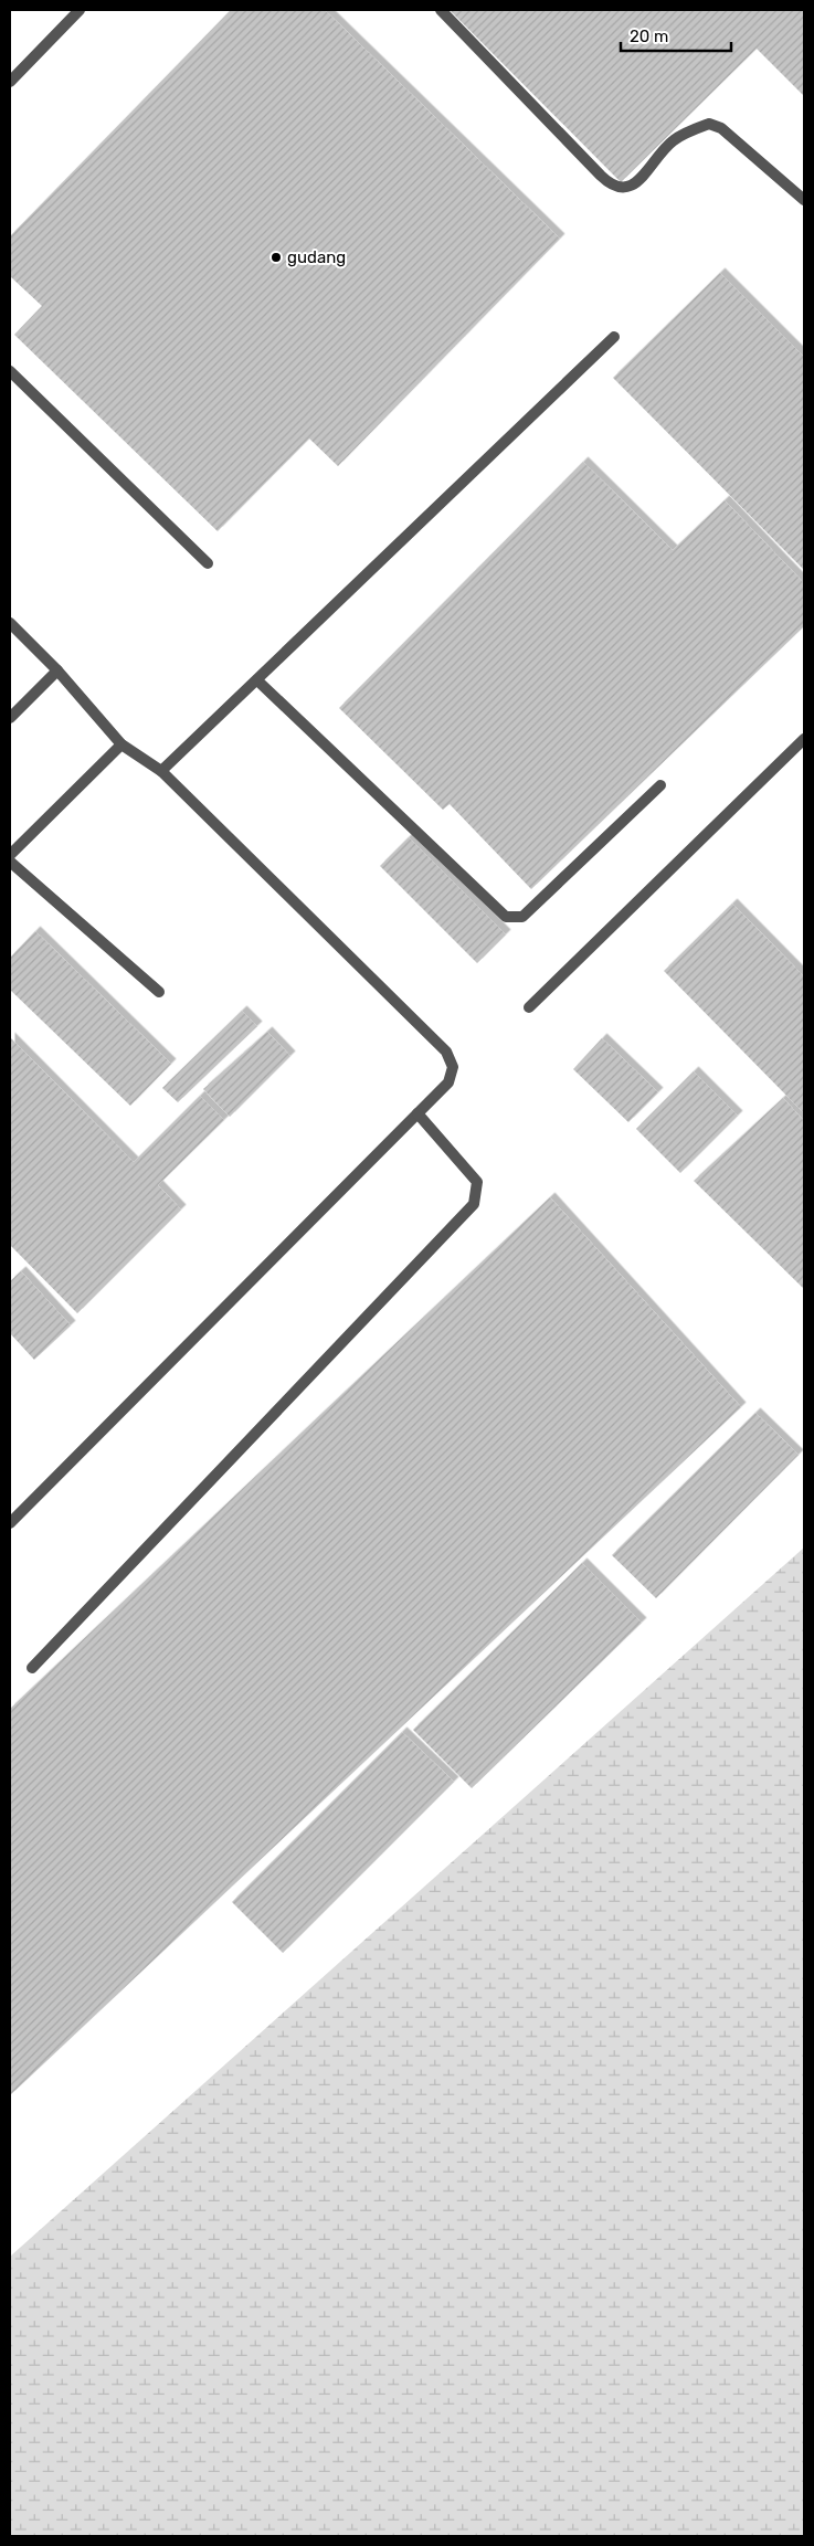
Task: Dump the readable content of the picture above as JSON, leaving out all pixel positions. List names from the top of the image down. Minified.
{"places":["gudang"],"scale_bar":"20 m"}
